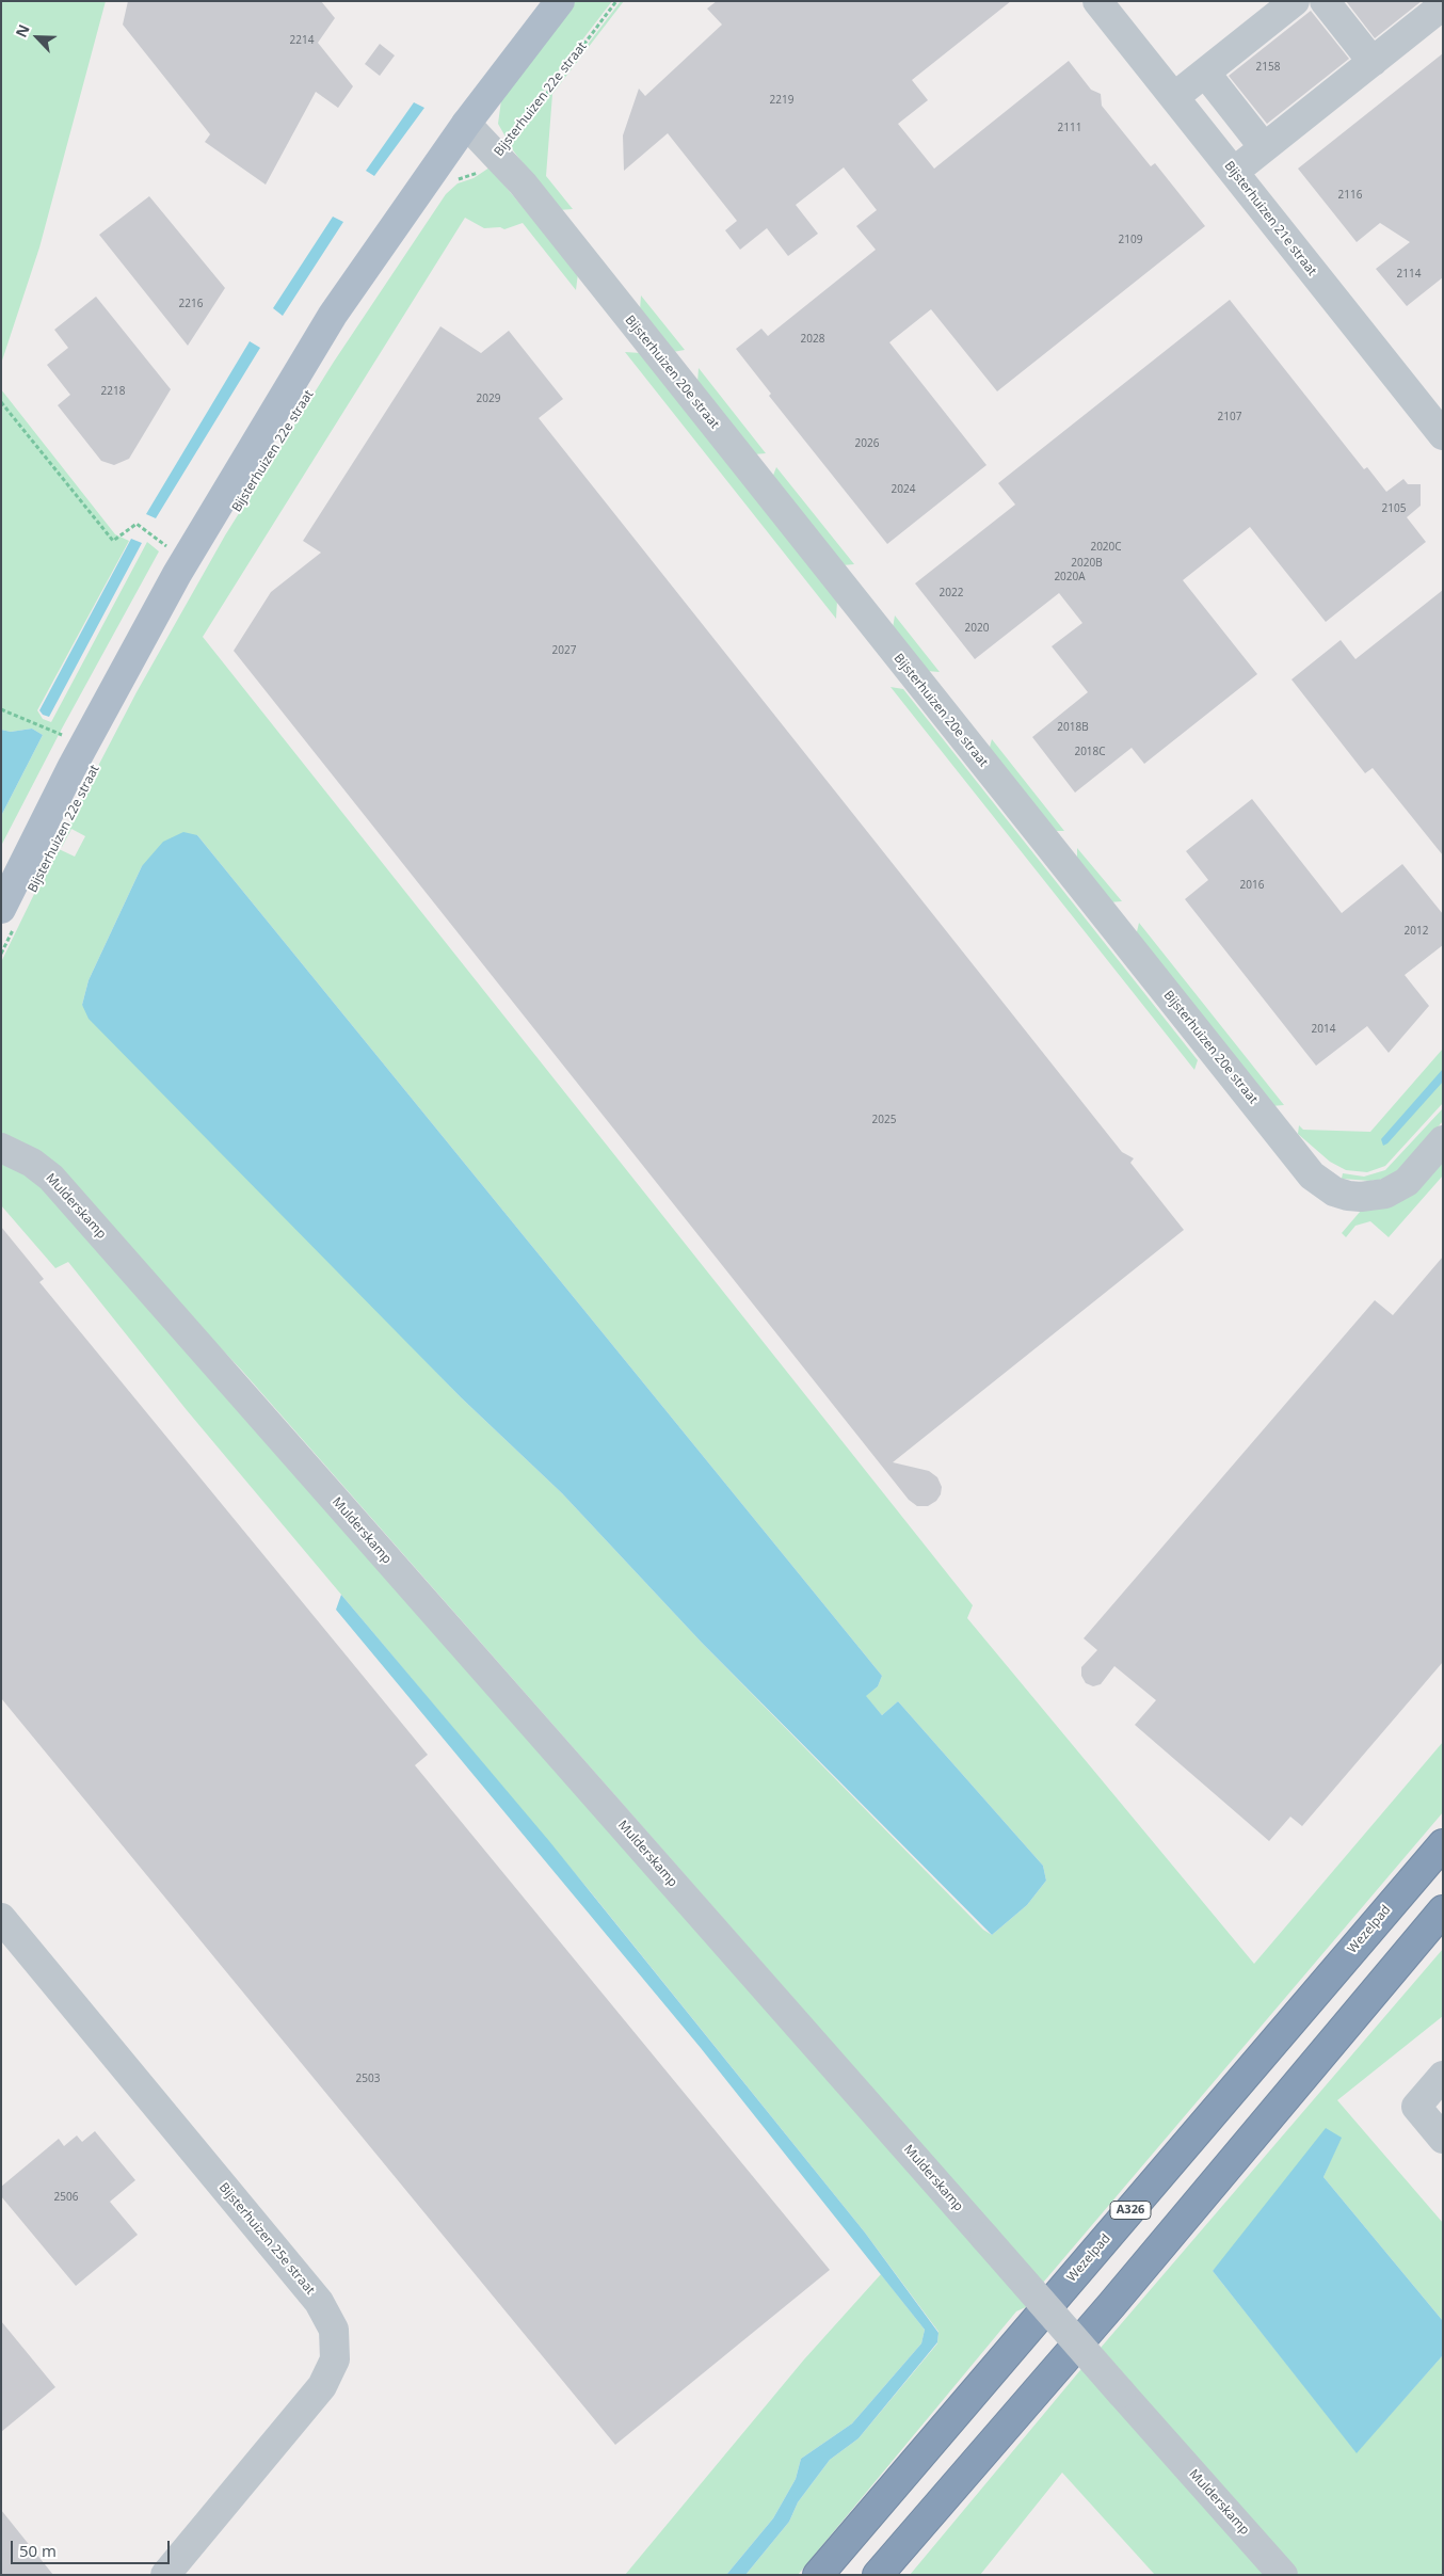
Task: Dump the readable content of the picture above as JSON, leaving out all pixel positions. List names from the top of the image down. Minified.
{"streets":{"highway":["Wezelpad","A326"],"main road":["Bijsterhuizen 22e straat"],"street":["Bijsterhuizen 21e straat","Bijsterhuizen 20e straat","Mulderskamp","Bijsterhuizen 25e straat"]},"crossings":[["Bijsterhuizen 22e straat","Bijsterhuizen 20e straat"]],"house_numbers":["2214","2158","2219","2111","2116","2109","2114","2216","2028","2218","2029","2107","2026","2024","2105","2020C","2020B","2020A","2022","2020","2027","2018B","2018C","2016","2012","2014","2025","2503","2506"],"scale_bar":"50 m","north":"top left"}
